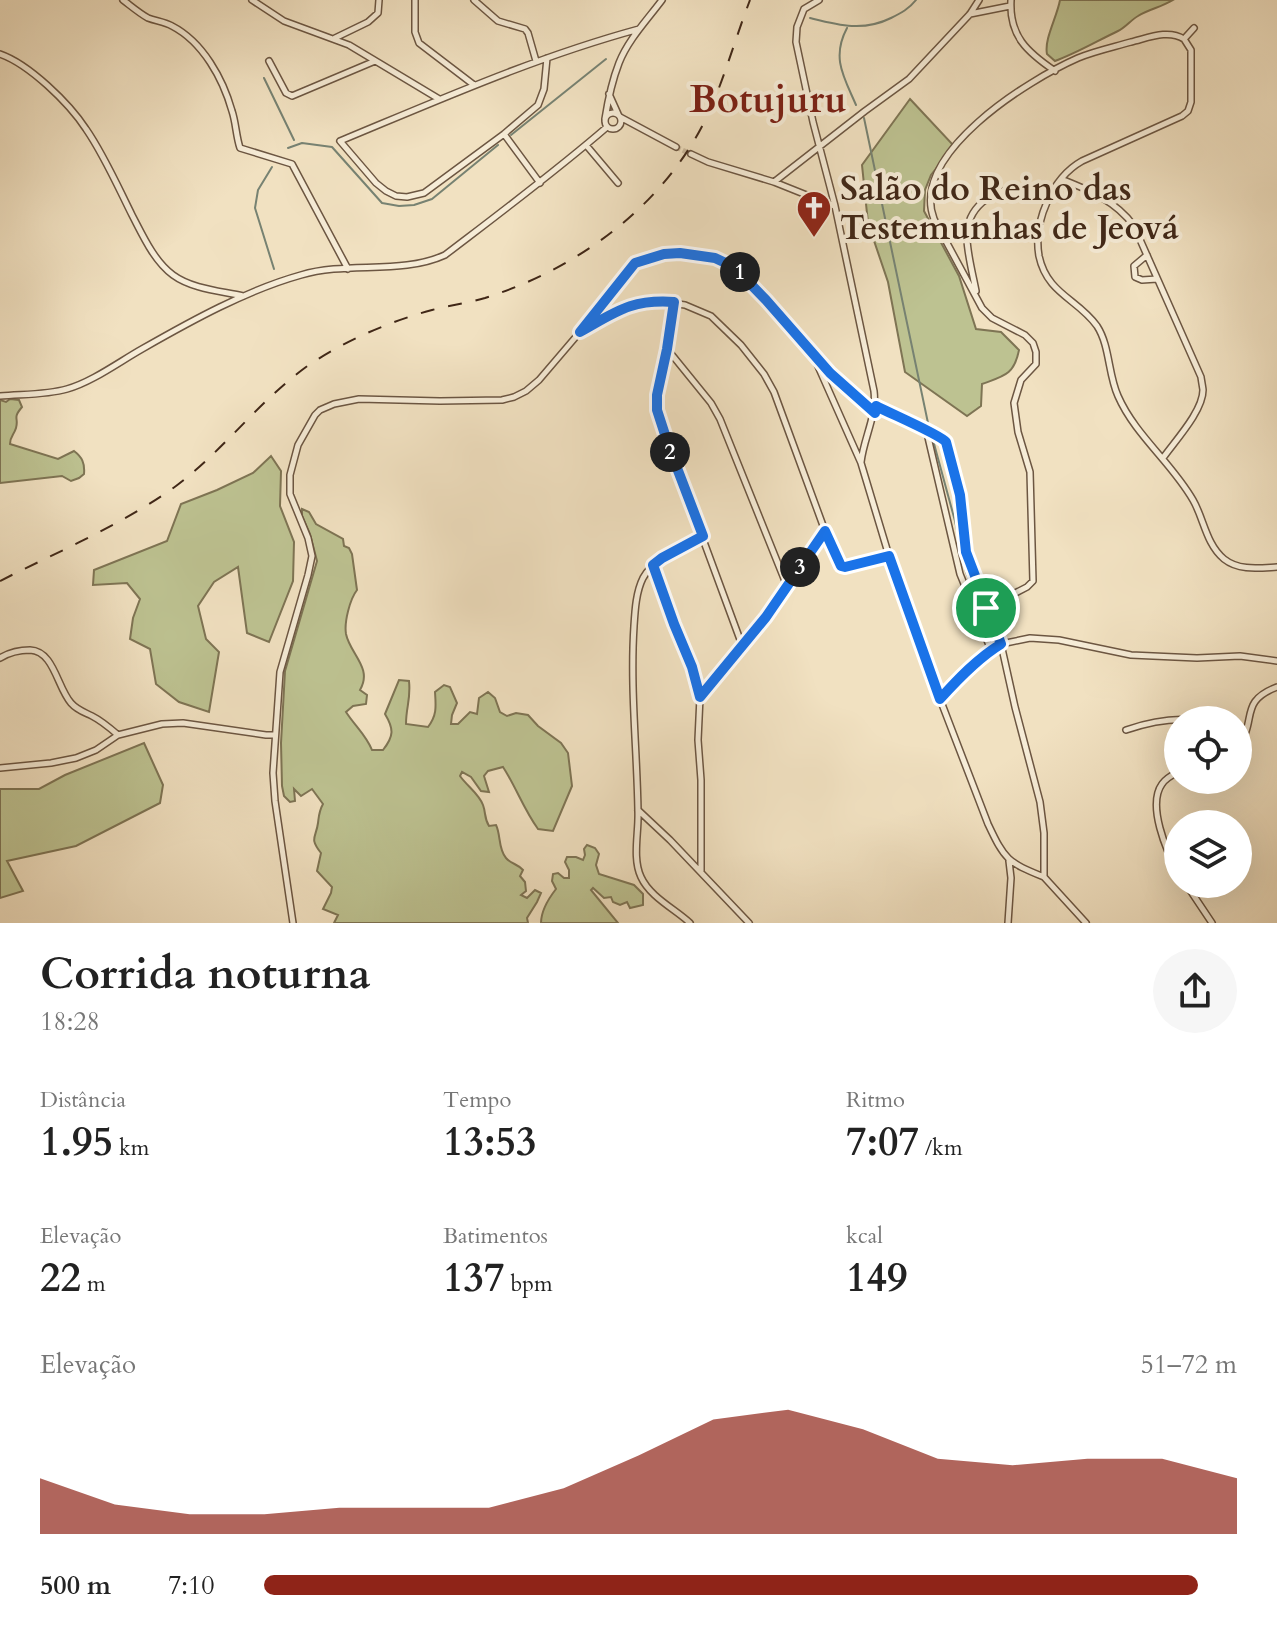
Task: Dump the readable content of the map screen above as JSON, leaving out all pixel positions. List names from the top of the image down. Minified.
{"districts":["Botujuru"],"places":{"church":["Salão do Reino das Testemunhas de Jeová"]},"page":{"pins":["1","2","3"],"heading":["Corrida noturna","18:28"],"stats":[["Distância","1.95 km"],["Tempo","13:53"],["Ritmo","7:07 /km"],["Elevação","22 m"],["Batimentos","137 bpm"],["kcal","149"]],"chart":["Elevação","51–72 m"],"list":[{"name":"500 m","note":"7:10"}]}}
